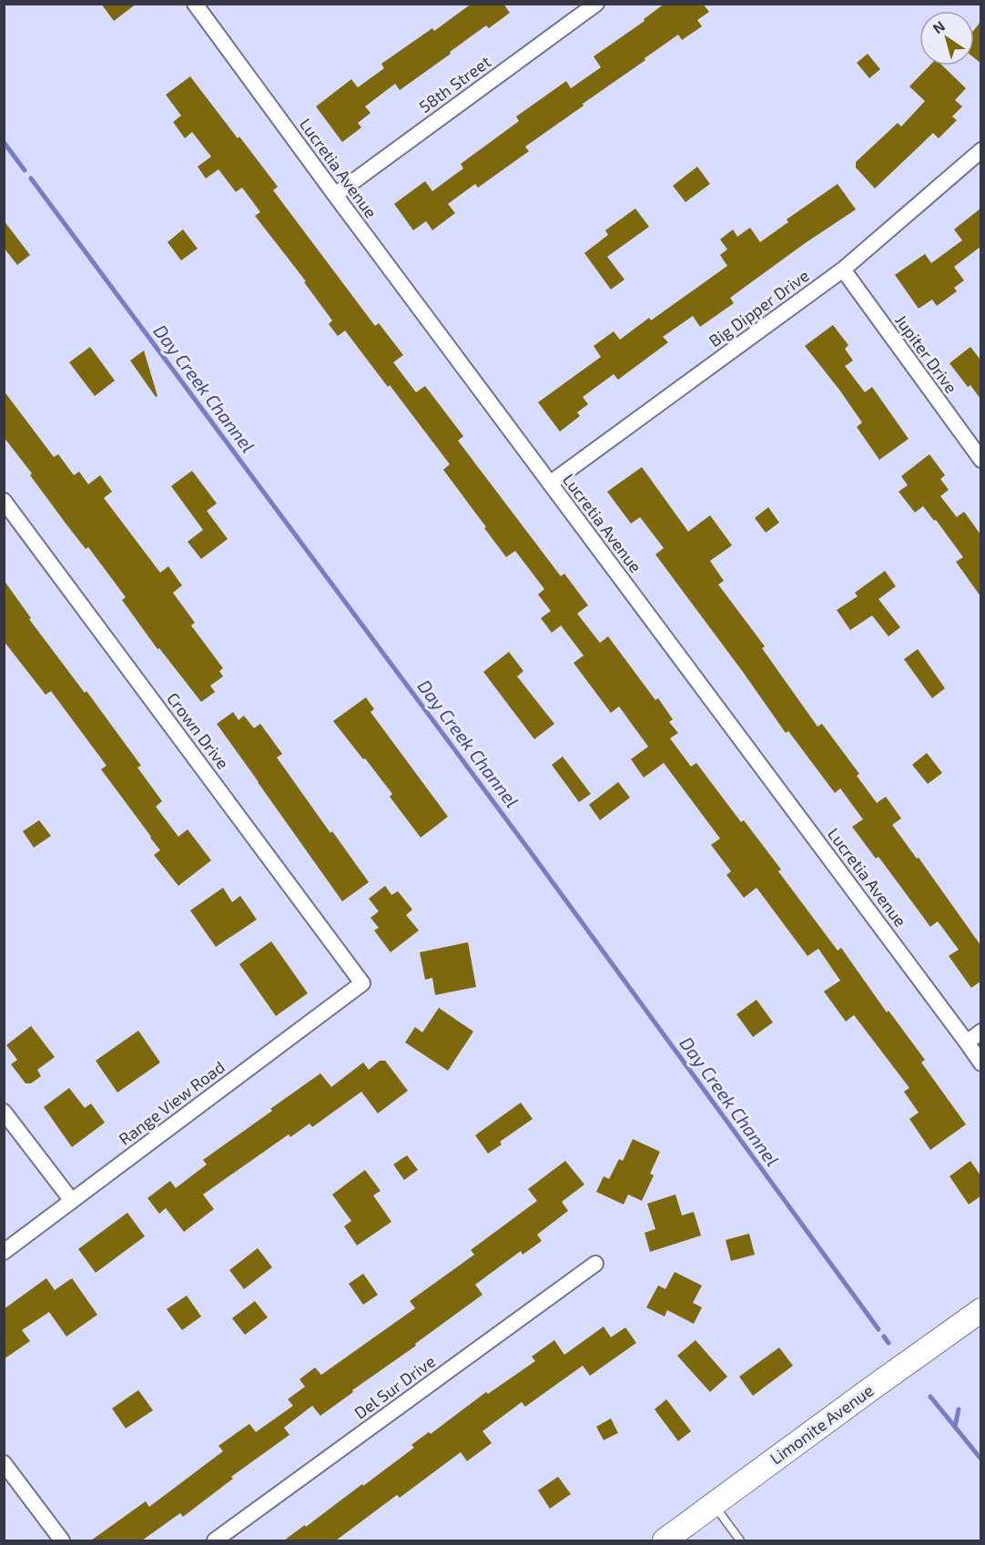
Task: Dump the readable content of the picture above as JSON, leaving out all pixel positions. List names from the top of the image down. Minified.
{"streets":{"main road":["Limonite Avenue"],"street":["58th Street","Lucretia Avenue","Big Dipper Drive","Jupiter Drive","Crown Drive","Range View Road","Del Sur Drive"]},"crossings":[["58th Street","Lucretia Avenue"],["Lucretia Avenue","Big Dipper Drive"],["Big Dipper Drive","Jupiter Drive"],["Crown Drive","Range View Road"]],"water":["Day Creek Channel"],"north":"top left"}
